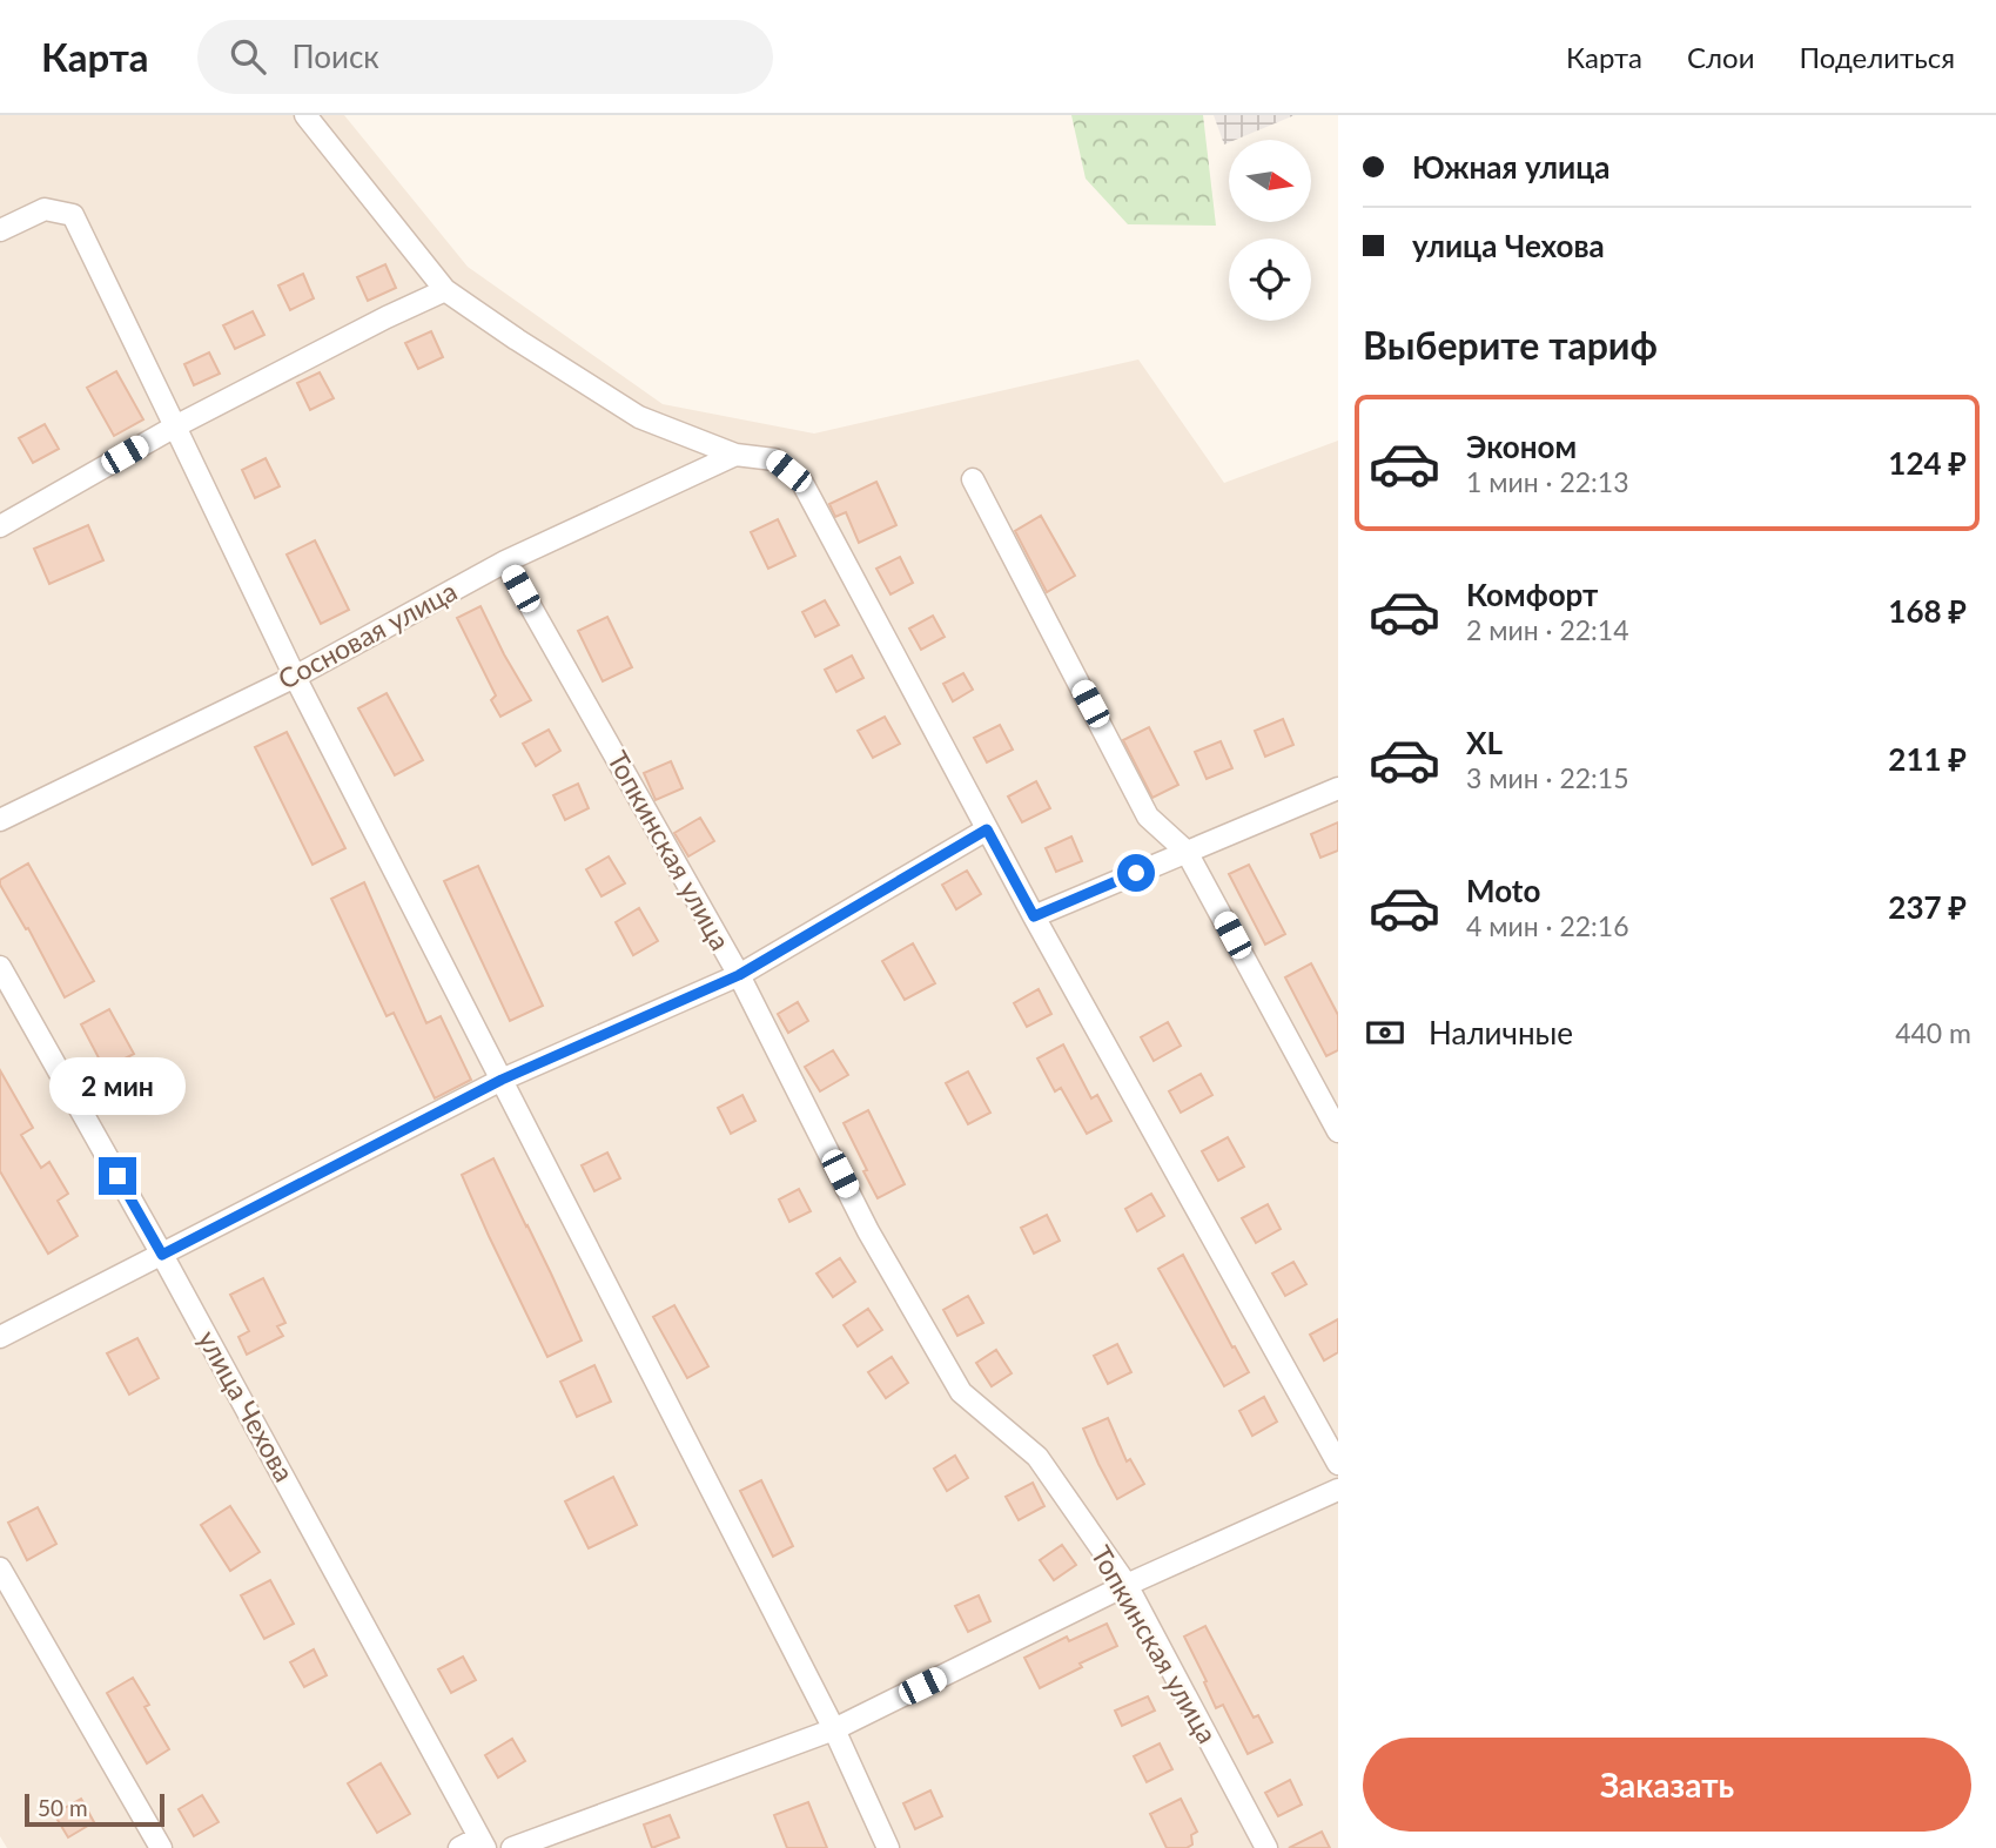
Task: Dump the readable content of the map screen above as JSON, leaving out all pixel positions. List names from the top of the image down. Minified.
{"streets":{"street":["Сосновая улица","Топкинская улица","улица Чехова"]},"crossings":[["Сосновая улица","Топкинская улица"]],"scale_bar":"50 m","north":"right","page":{"header":"Карта","search":"Поиск","nav":["Карта","Слои","Поделиться"],"banner":["Южная улица","улица Чехова"],"heading":"Выберите тариф","list":[{"name":"Эконом","note":"1 мин · 22:13","value":"124 ₽"},{"name":"Комфорт","note":"2 мин · 22:14","value":"168 ₽"},{"name":"XL","note":"3 мин · 22:15","value":"211 ₽"},{"name":"Moto","note":"4 мин · 22:16","value":"237 ₽"}],"pay":["Наличные","440 m"],"bubble":"2 мин","buttons":"Заказать","scale":"50 m"}}
